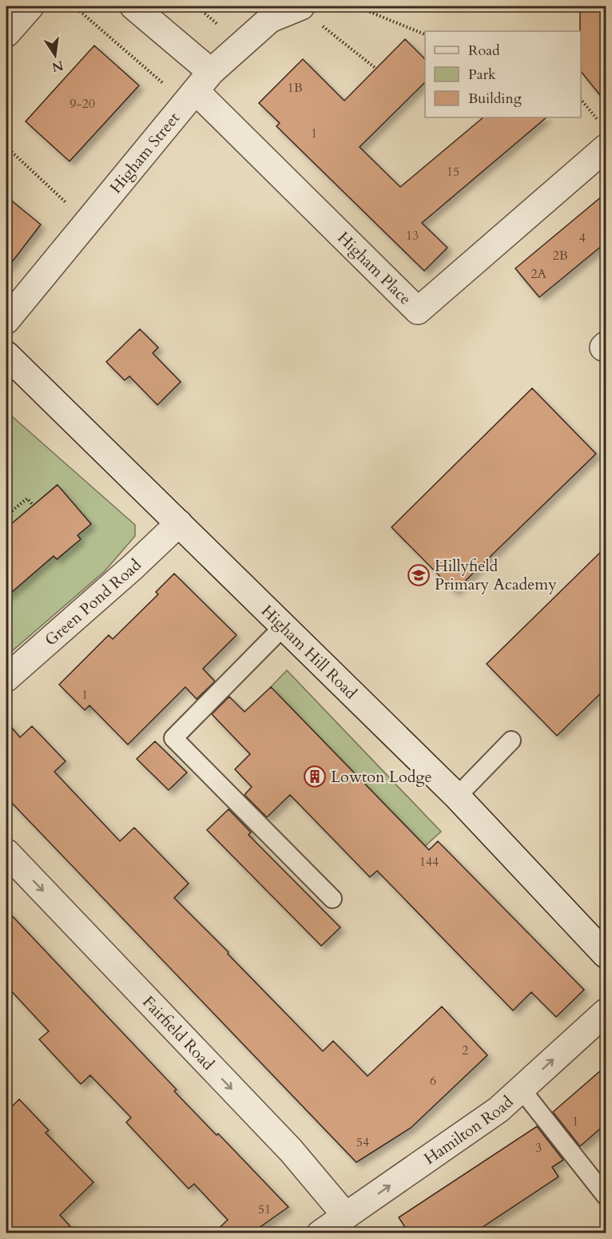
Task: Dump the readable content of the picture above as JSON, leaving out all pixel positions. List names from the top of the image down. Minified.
{"streets":{"street":["Higham Street","Higham Place","Green Pond Road","Higham Hill Road","Fairfield Road","Hamilton Road"]},"crossings":[["Higham Street","Higham Place"],["Green Pond Road","Higham Hill Road"],["Fairfield Road","Hamilton Road"]],"one_way":["Fairfield Road","Hamilton Road"],"places":{"school or university":["Hillyfield Primary Academy"],"building":["Lowton Lodge"]},"house_numbers":["1B","9-20","1","15","13","4","2B","2A","1","144","2","6","1","54","3","51"],"legend":["Road","Park","Building"],"north":"bottom"}
